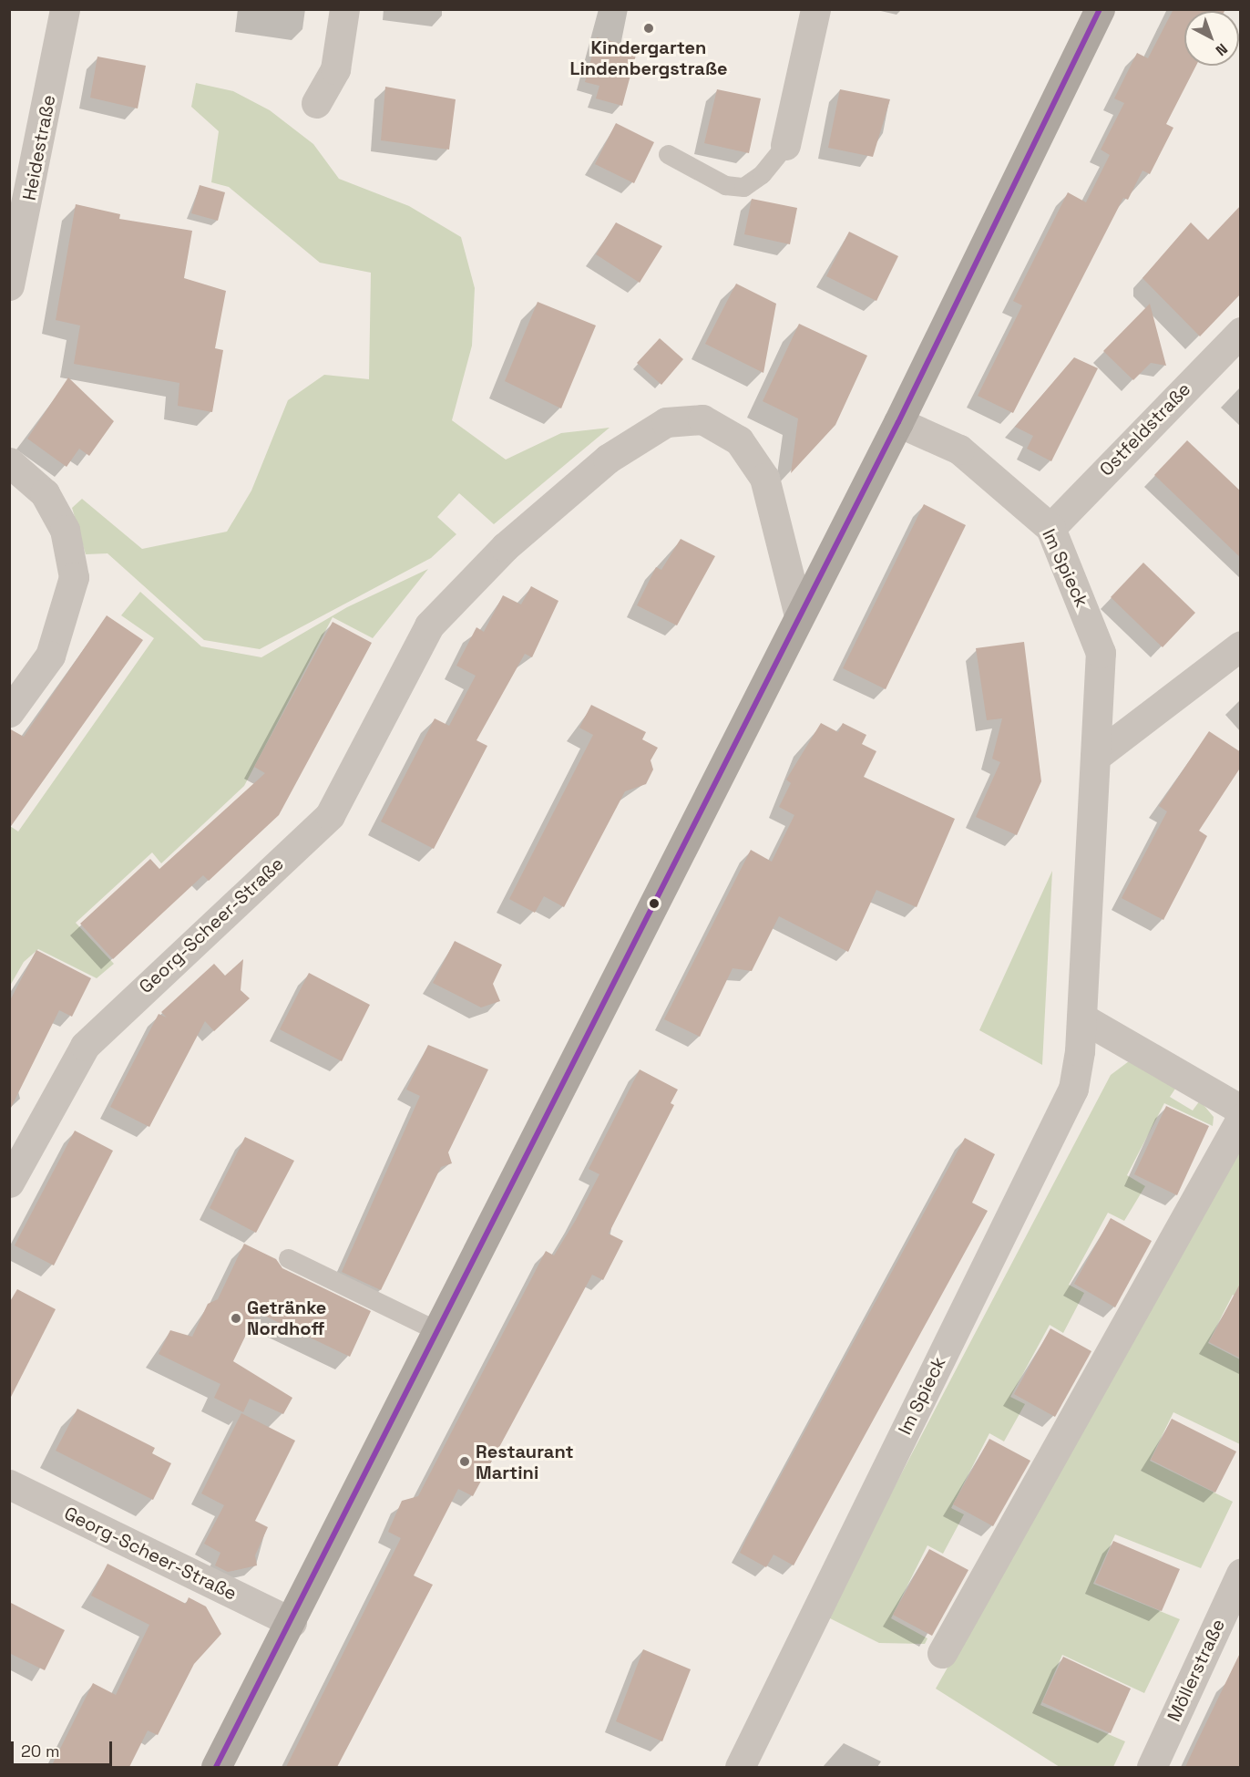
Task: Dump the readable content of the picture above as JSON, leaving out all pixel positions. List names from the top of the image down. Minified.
{"streets":{"street":["Heidestraße","Ostfeldstraße","Im Spieck","Georg-Scheer-Straße","Möllerstraße"]},"crossings":[["Ostfeldstraße","Im Spieck"]],"places":["Kindergarten Lindenbergstraße","Getränke Nordhoff","Restaurant Martini"],"scale_bar":"20 m","north":"bottom right"}
